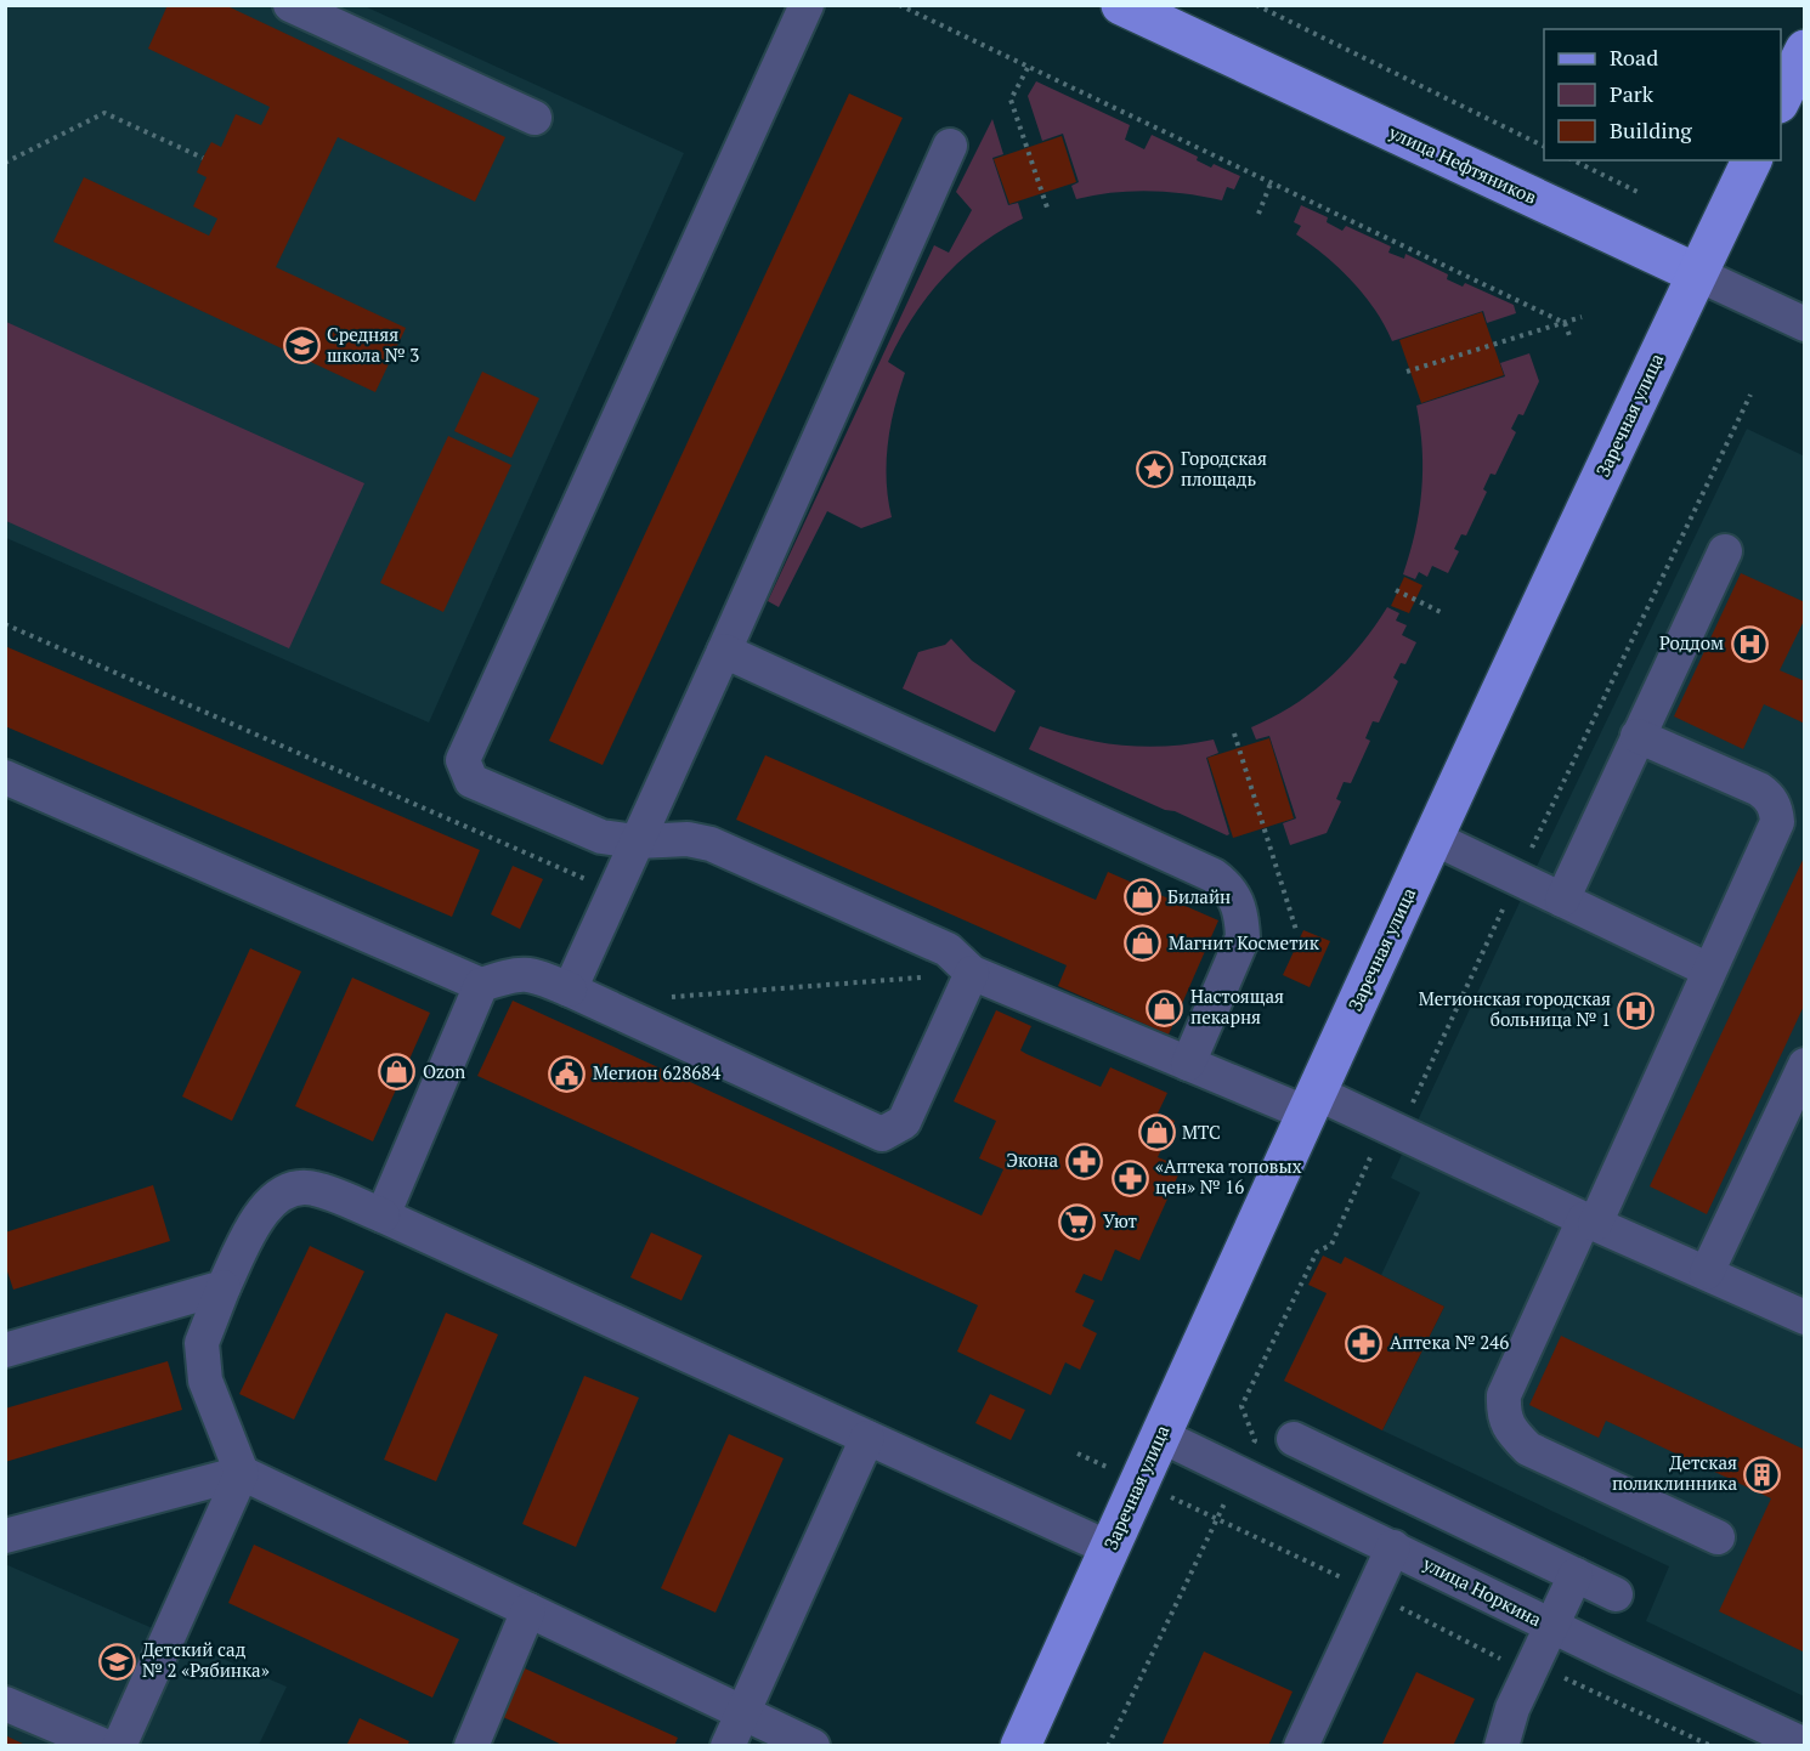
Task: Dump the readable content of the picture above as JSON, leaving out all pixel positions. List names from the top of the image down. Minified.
{"streets":{"main road":["улица Нефтяников","Заречная улица"],"street":["улица Норкина"]},"crossings":[["улица Нефтяников","Заречная улица"],["Заречная улица","улица Норкина"]],"places":{"school or university":["Средняя школа № 3","Детский сад № 2 «Рябинка»"],"place":["Городская площадь"],"hospital":["Роддом","Мегионская городская больница № 1"],"shop":["Билайн","Магнит Косметик","Настоящая пекарня","Ozon","МТС"],"public building":["Мегион 628684"],"pharmacy":["Экона","«Аптека топовых цен» № 16","Аптека № 246"],"supermarket":["Уют"],"building":["Детская поликлинника"]},"legend":["Road","Park","Building"]}
